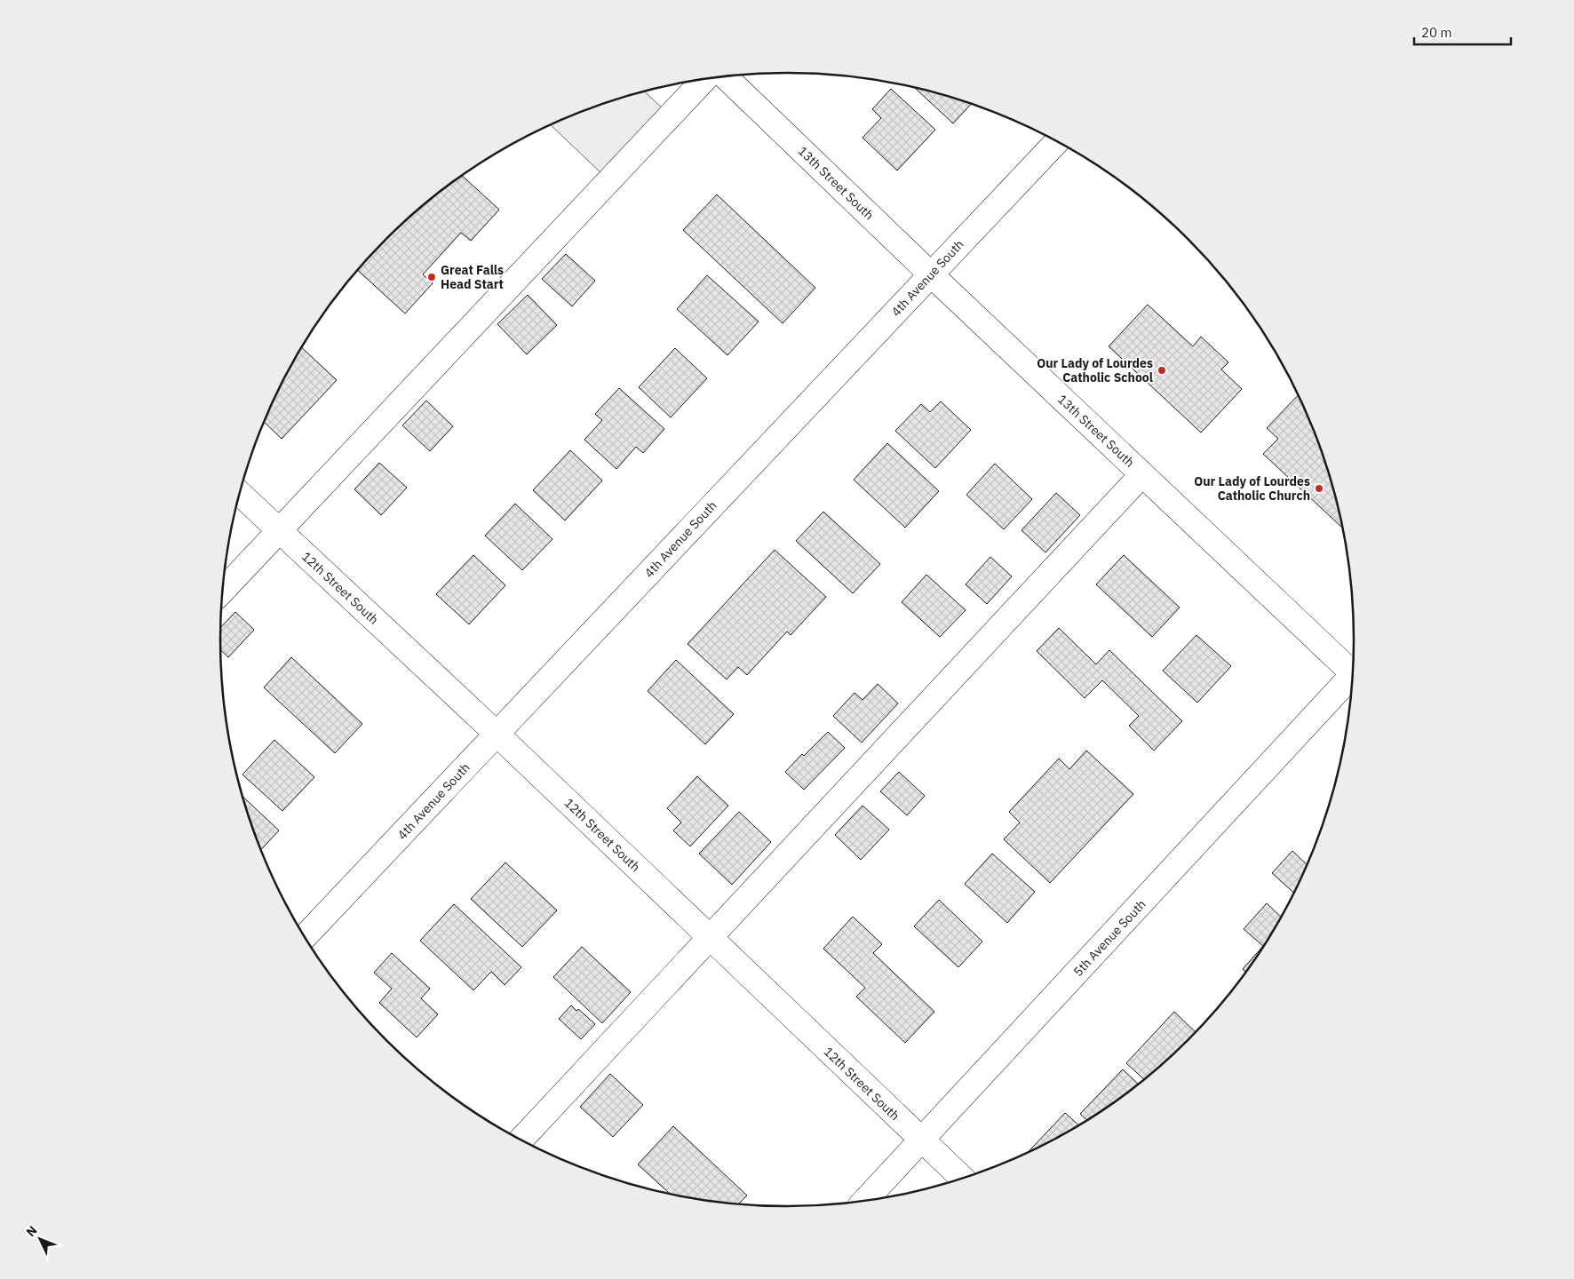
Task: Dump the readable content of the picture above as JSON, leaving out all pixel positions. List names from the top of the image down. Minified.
{"streets":{"street":["13th Street South","4th Avenue South","12th Street South","5th Avenue South"]},"crossings":[["13th Street South","4th Avenue South"],["4th Avenue South","12th Street South"],["12th Street South","5th Avenue South"]],"places":["Great Falls Head Start","Our Lady of Lourdes Catholic School","Our Lady of Lourdes Catholic Church"],"scale_bar":"20 m","north":"top left"}
